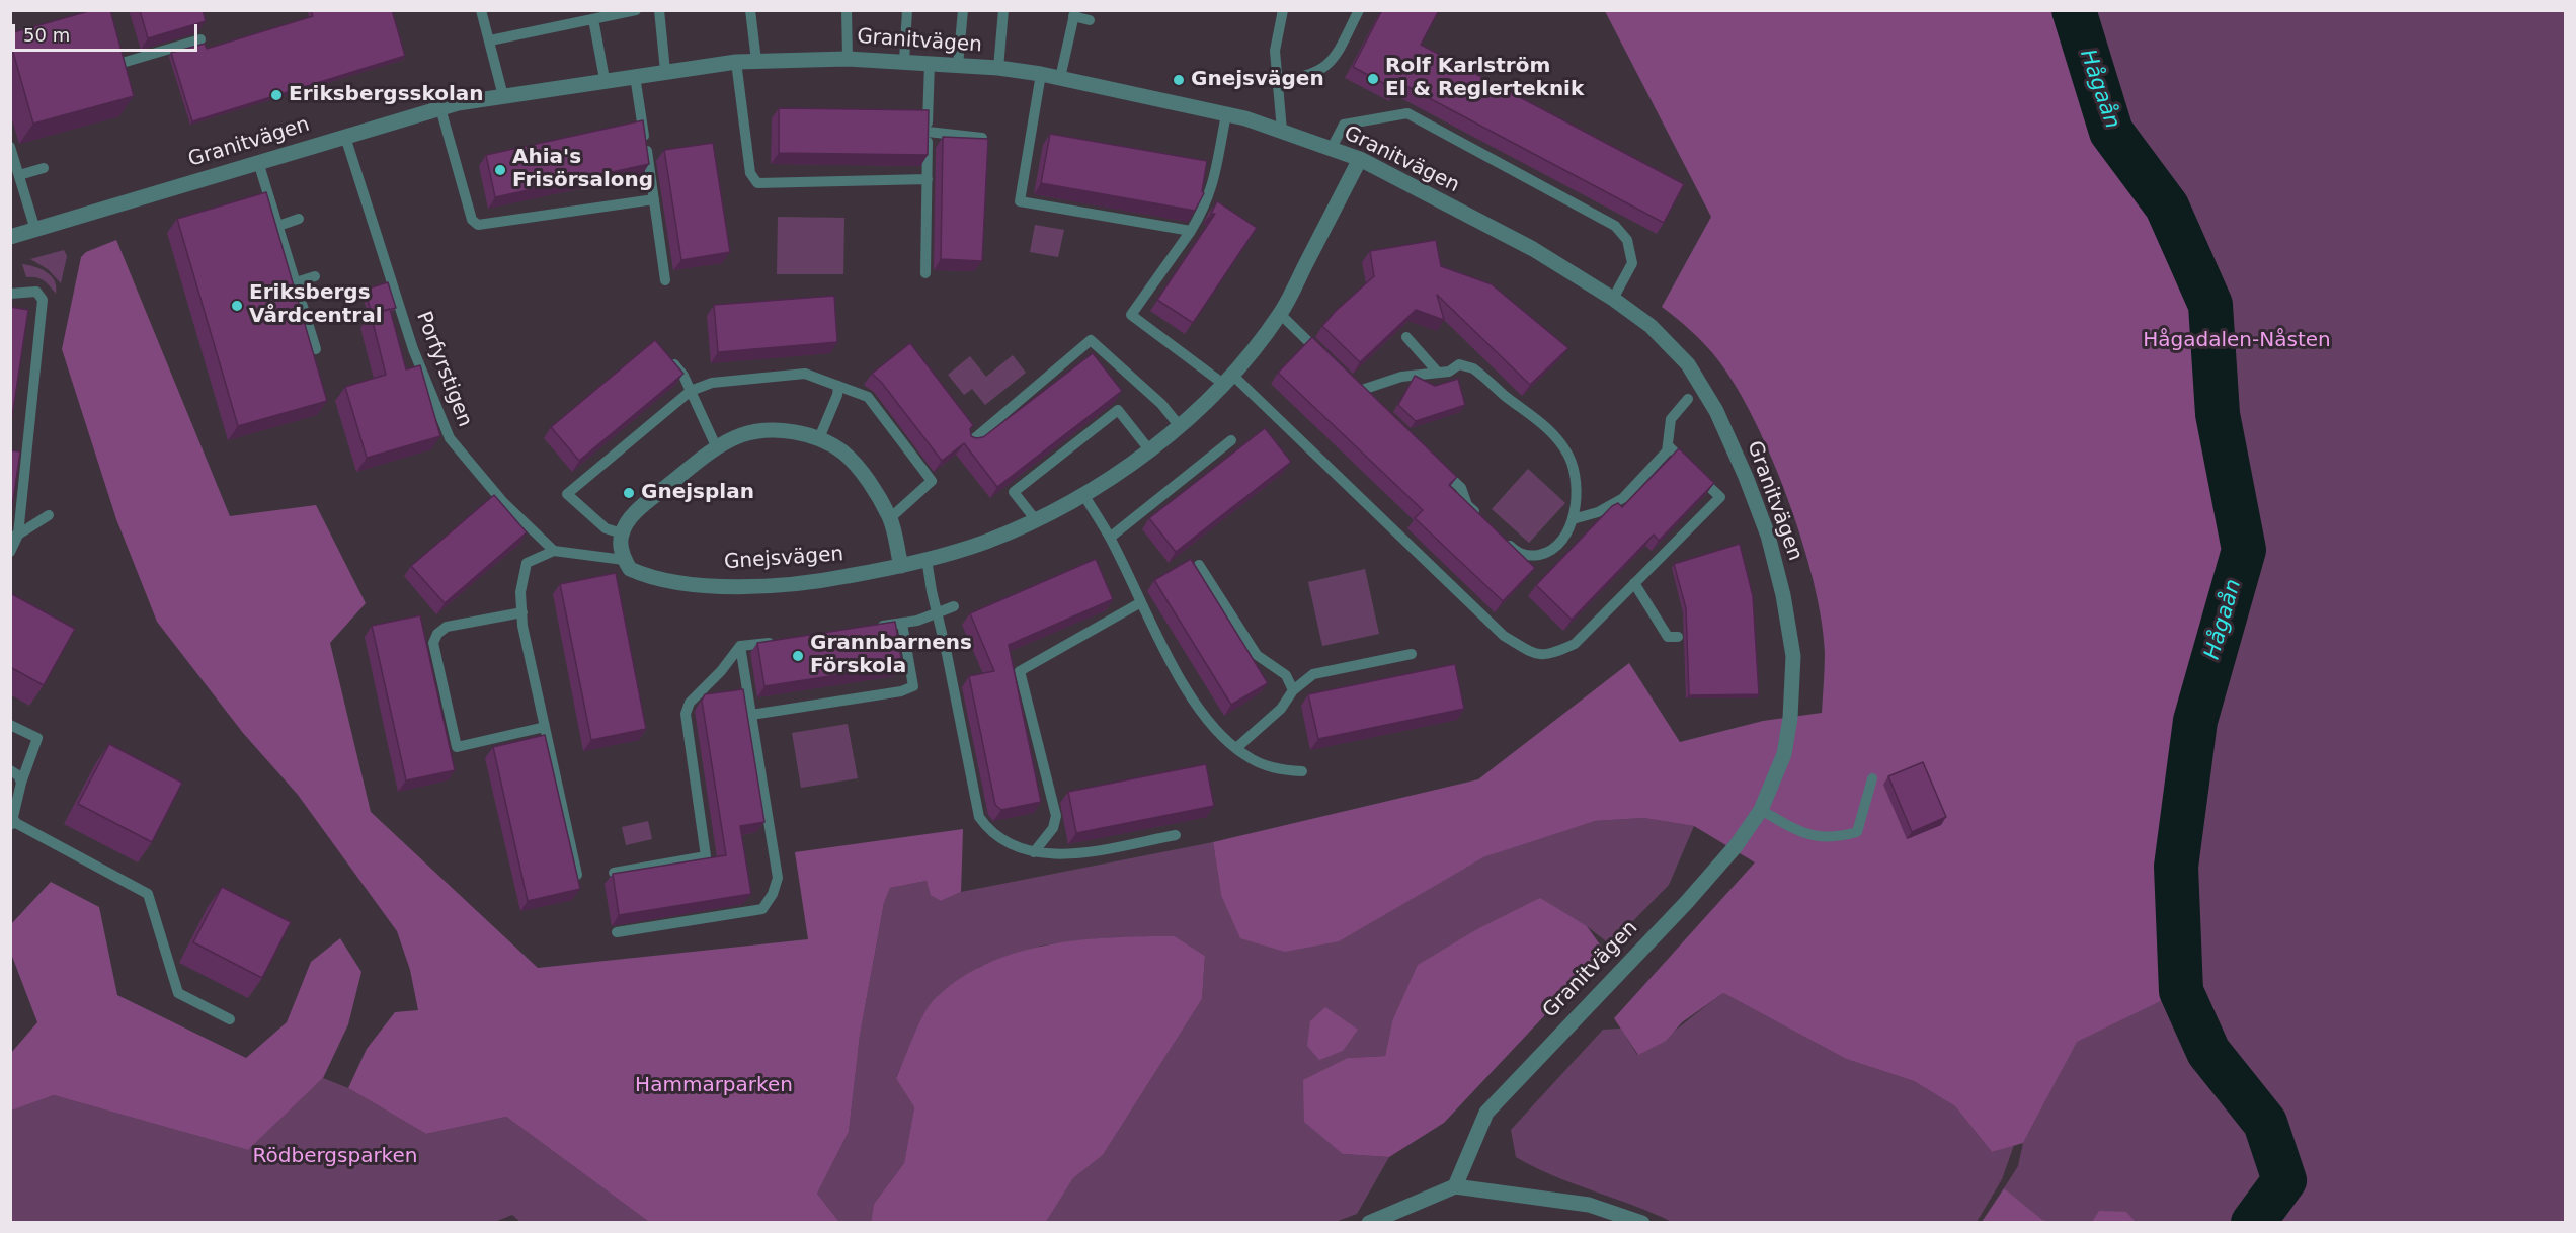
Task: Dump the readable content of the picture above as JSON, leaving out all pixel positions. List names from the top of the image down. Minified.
{"streets":{"street":["Granitvägen","Gnejsvägen"],"lane":["Porfyrstigen"]},"crossings":[["Granitvägen","Porfyrstigen"],["Granitvägen","Gnejsvägen"]],"water":["Hågaån"],"parks":["Hågadalen-Nåsten","Hammarparken","Rödbergsparken"],"places":["Rolf Karlström El & Reglerteknik","Gnejsvägen","Eriksbergsskolan","Ahia's Frisörsalong","Eriksbergs Vårdcentral","Gnejsplan","Grannbarnens Förskola"],"scale_bar":"50 m"}
